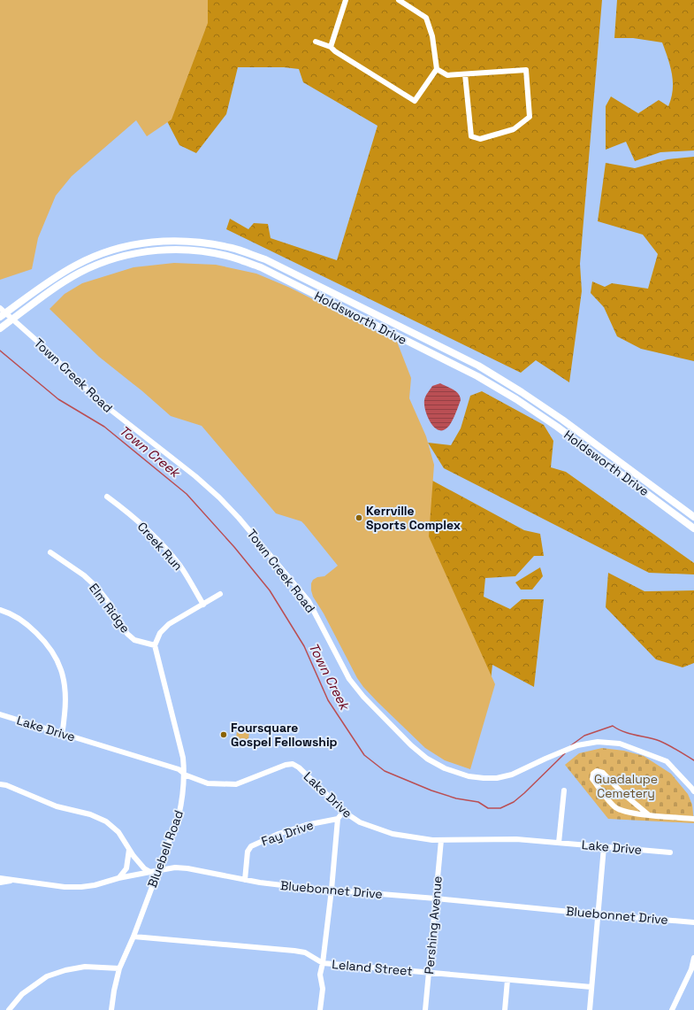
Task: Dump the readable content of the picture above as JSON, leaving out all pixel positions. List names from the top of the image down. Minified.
{"streets":{"main road":["Holdsworth Drive"],"street":["Town Creek Road","Creek Run","Elm Ridge","Lake Drive","Fay Drive","Bluebell Road","Bluebonnet Drive","Pershing Avenue","Leland Street"]},"crossings":[["Elm Ridge","Bluebell Road"],["Lake Drive","Bluebell Road"],["Lake Drive","Pershing Avenue"],["Fay Drive","Bluebonnet Drive"],["Bluebell Road","Bluebonnet Drive"],["Bluebell Road","Leland Street"],["Bluebonnet Drive","Pershing Avenue"],["Pershing Avenue","Leland Street"]],"water":["Town Creek"],"parks":["Guadalupe Cemetery"],"places":["Kerrville Sports Complex","Foursquare Gospel Fellowship"]}
